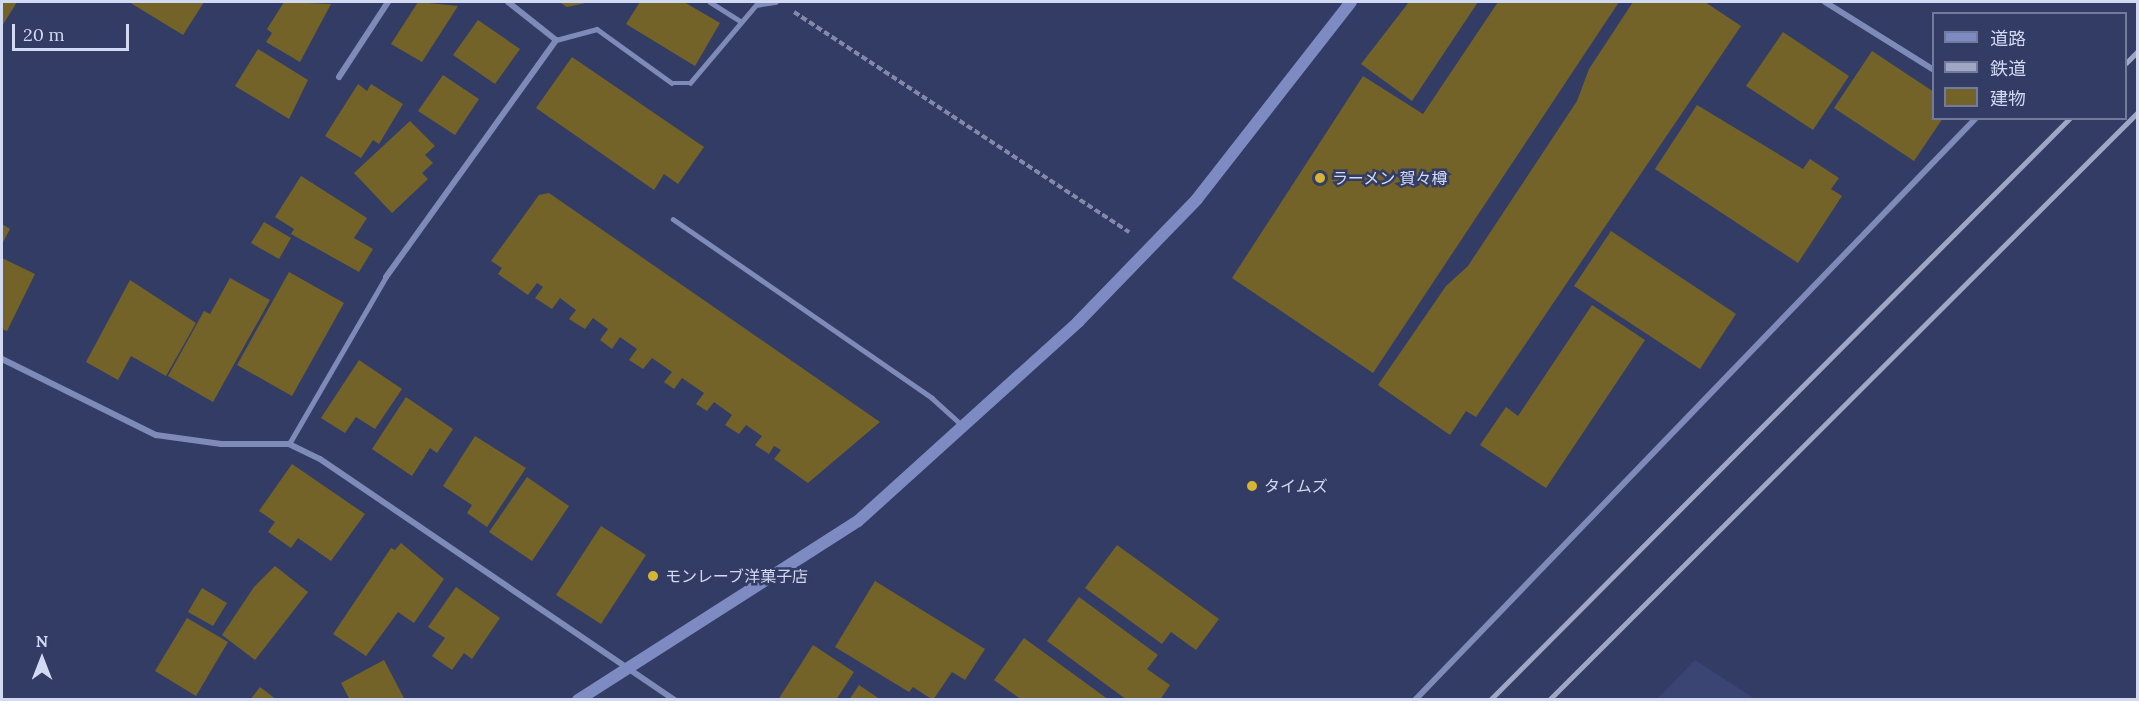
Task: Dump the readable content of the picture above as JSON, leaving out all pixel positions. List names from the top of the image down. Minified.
{"places":["ラーメン 賀々樽","タイムズ","モンレーブ洋菓子店"],"legend":["道路","鉄道","建物"],"scale_bar":"20 m","north":"top"}
